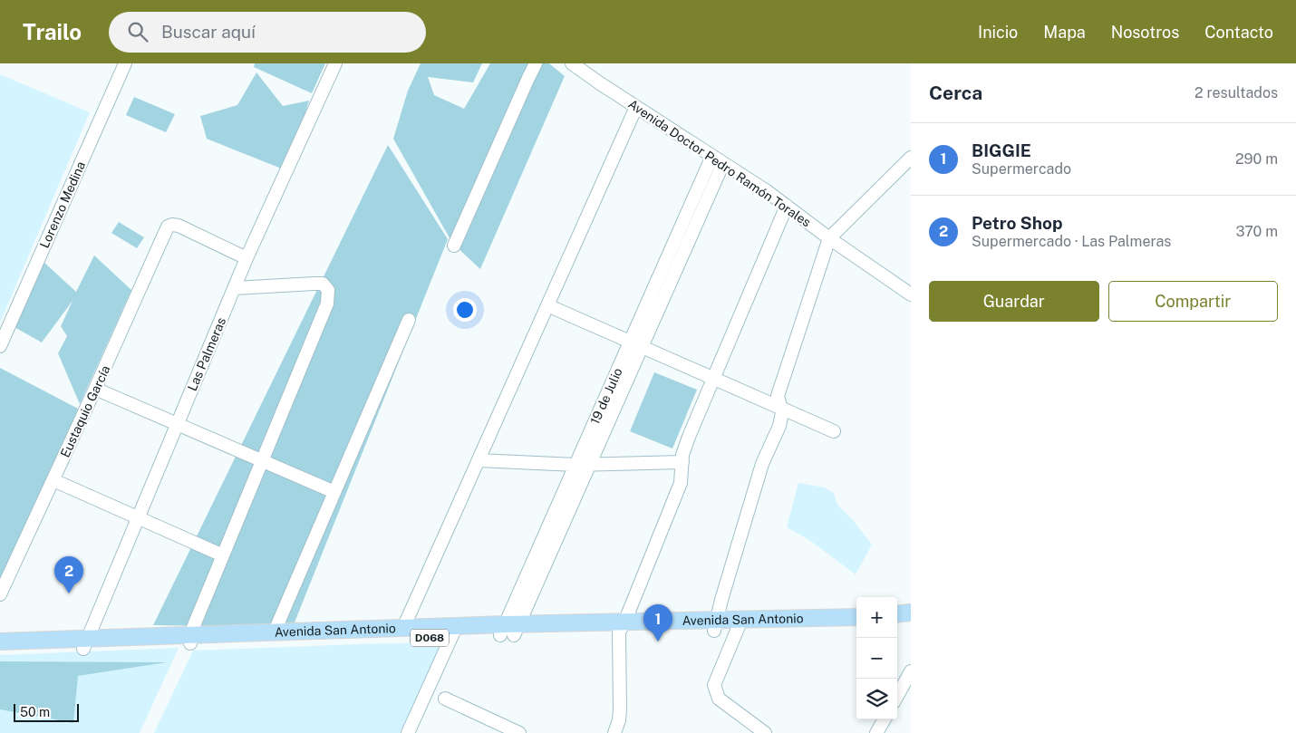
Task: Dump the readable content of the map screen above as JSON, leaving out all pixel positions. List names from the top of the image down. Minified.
{"streets":{"main road":["Avenida San Antonio","D068"],"street":["Avenida Doctor Pedro Ramón Torales","Lorenzo Medina","Las Palmeras","19 de Julio","Eustaquio García"]},"crossings":[["Avenida Doctor Pedro Ramón Torales","19 de Julio"],["Las Palmeras","Eustaquio García"],["Las Palmeras","Avenida San Antonio"],["19 de Julio","Avenida San Antonio"]],"scale_bar":"50 m","page":{"header":"Trailo","search":"Buscar aquí","nav":["Inicio","Mapa","Nosotros","Contacto"],"heading":["Cerca","2 resultados"],"list":[{"mark":"1","name":"BIGGIE","note":"Supermercado","value":"290 m"},{"mark":"2","name":"Petro Shop","note":"Supermercado · Las Palmeras","value":"370 m"}],"buttons":["Guardar","Compartir"],"pins":["2","1"],"map_buttons":["+","−"],"scale":"50 m"}}
